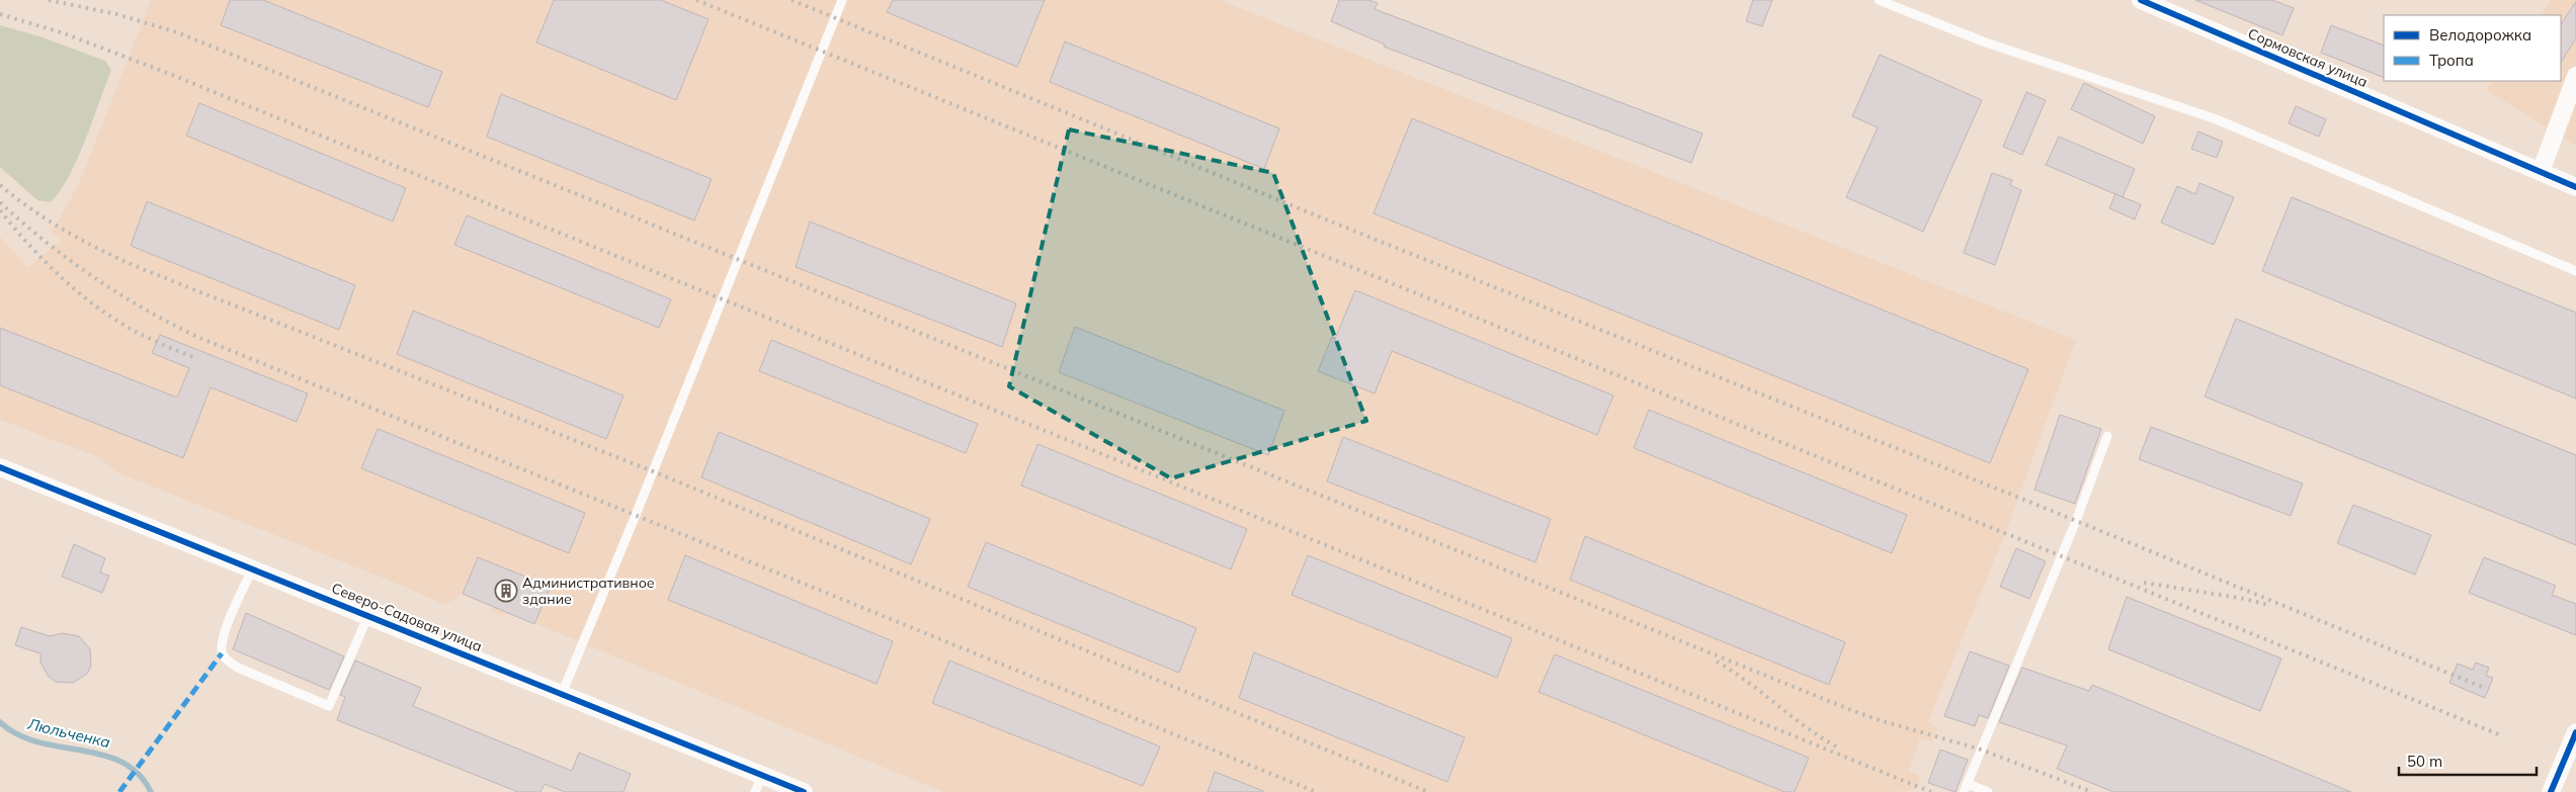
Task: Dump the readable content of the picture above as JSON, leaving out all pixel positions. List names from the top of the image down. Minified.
{"streets":{"street":["Сормовская улица","Северо-Садовая улица"]},"water":["Люльченка"],"places":{"building":["Административное здание"]},"legend":["Велодорожка","Тропа"],"scale_bar":"50 m"}
